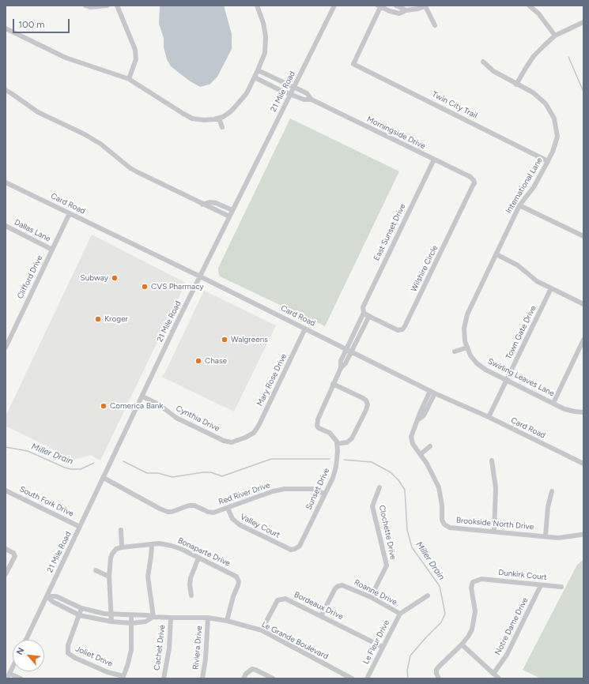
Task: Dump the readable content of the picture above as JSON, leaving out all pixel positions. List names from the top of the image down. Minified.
{"streets":{"street":["21 Mile Road","Twin City Trail","Morningside Drive","International Lane","Card Road","Dallas Lane","East Sunset Drive","Wilshire Circle","Clifford Drive","Town Gate Drive","Swirling Leaves Lane","Mary Rose Drive","Cynthia Drive","Sunset Drive","Red River Drive","South Fork Drive","Brookside North Drive","Valley Court","Clochette Drive","Bonaparte Drive","Dunkirk Court","Roanne Drive","Bordeaux Drive","Notre Dame Drive","Le Grande Boulevard","Le Fleur Drive","Cachet Drive","Riviera Drive","Joliet Drive"]},"crossings":[["21 Mile Road","Morningside Drive"],["21 Mile Road","Card Road"],["21 Mile Road","Cynthia Drive"],["21 Mile Road","Red River Drive"],["21 Mile Road","South Fork Drive"],["21 Mile Road","Le Grande Boulevard"],["Twin City Trail","International Lane"],["Morningside Drive","East Sunset Drive"],["Morningside Drive","Wilshire Circle"],["International Lane","Swirling Leaves Lane"],["Card Road","East Sunset Drive"],["Card Road","Clifford Drive"],["Card Road","Town Gate Drive"],["Card Road","Mary Rose Drive"],["Card Road","Brookside North Drive"],["Dallas Lane","Clifford Drive"],["Town Gate Drive","Swirling Leaves Lane"],["Mary Rose Drive","Cynthia Drive"],["Sunset Drive","Red River Drive"],["Sunset Drive","Valley Court"],["Red River Drive","Valley Court"],["Clochette Drive","Roanne Drive"],["Bonaparte Drive","Le Grande Boulevard"],["Dunkirk Court","Notre Dame Drive"],["Roanne Drive","Bordeaux Drive"],["Roanne Drive","Le Fleur Drive"],["Bordeaux Drive","Le Grande Boulevard"],["Bordeaux Drive","Le Fleur Drive"],["Le Grande Boulevard","Cachet Drive"],["Le Grande Boulevard","Riviera Drive"],["Le Grande Boulevard","Joliet Drive"]],"water":["Miller Drain"],"places":["Subway","CVS Pharmacy","Kroger","Walgreens","Chase","Comerica Bank"],"scale_bar":"100 m","north":"top left"}
